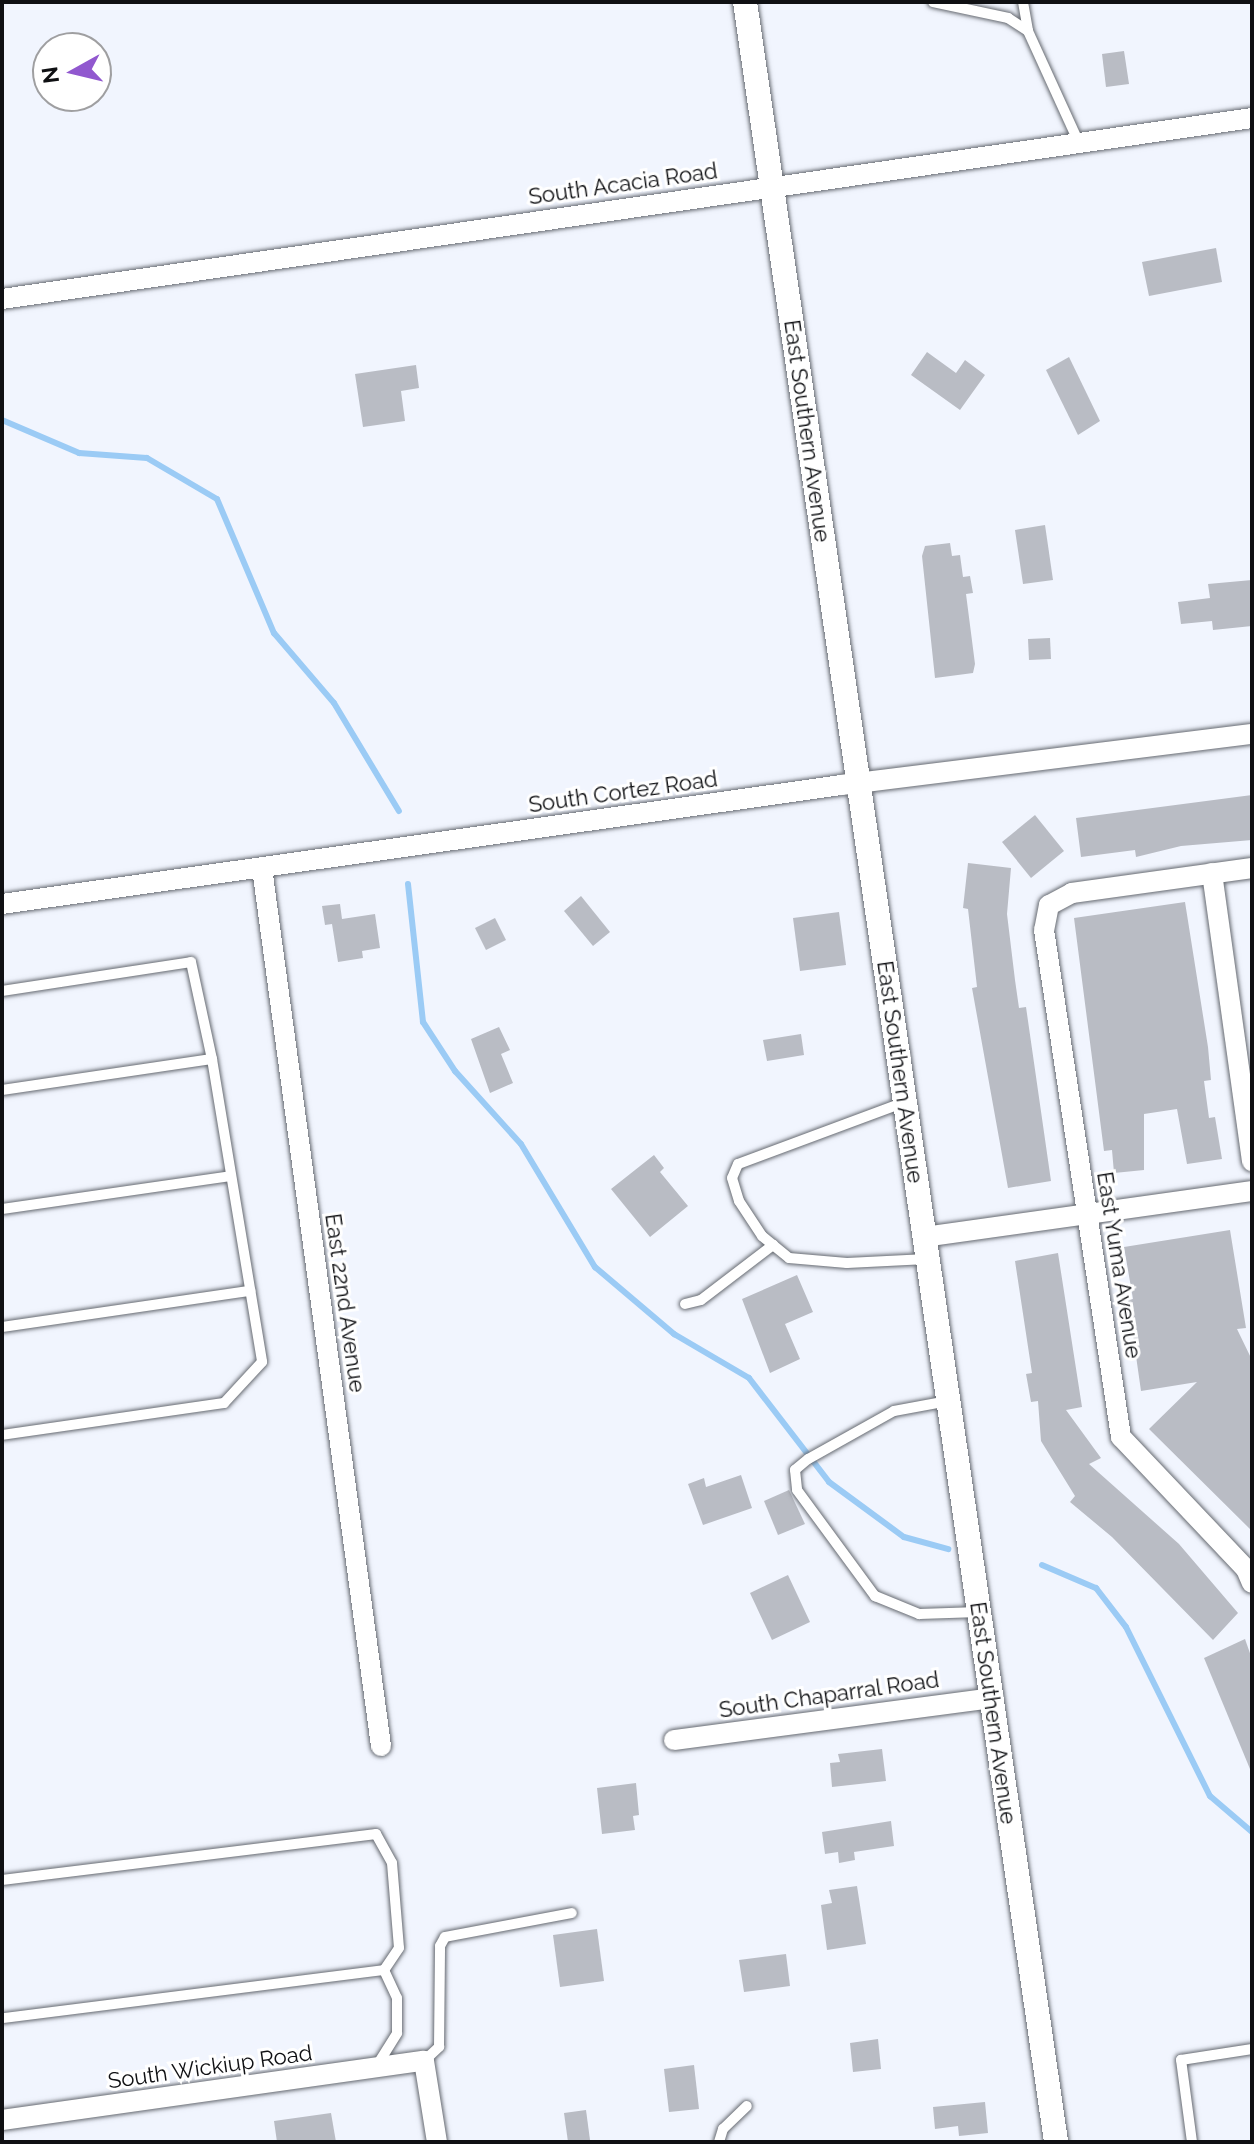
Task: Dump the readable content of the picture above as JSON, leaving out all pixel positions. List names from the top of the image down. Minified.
{"streets":{"street":["South Acacia Road","East Southern Avenue","South Cortez Road","East Yuma Avenue","East 22nd Avenue","South Chaparral Road","South Wickiup Road"]},"crossings":[["South Acacia Road","East Southern Avenue"],["East Southern Avenue","South Cortez Road"],["East Southern Avenue","South Chaparral Road"],["South Cortez Road","East 22nd Avenue"]],"north":"left"}
